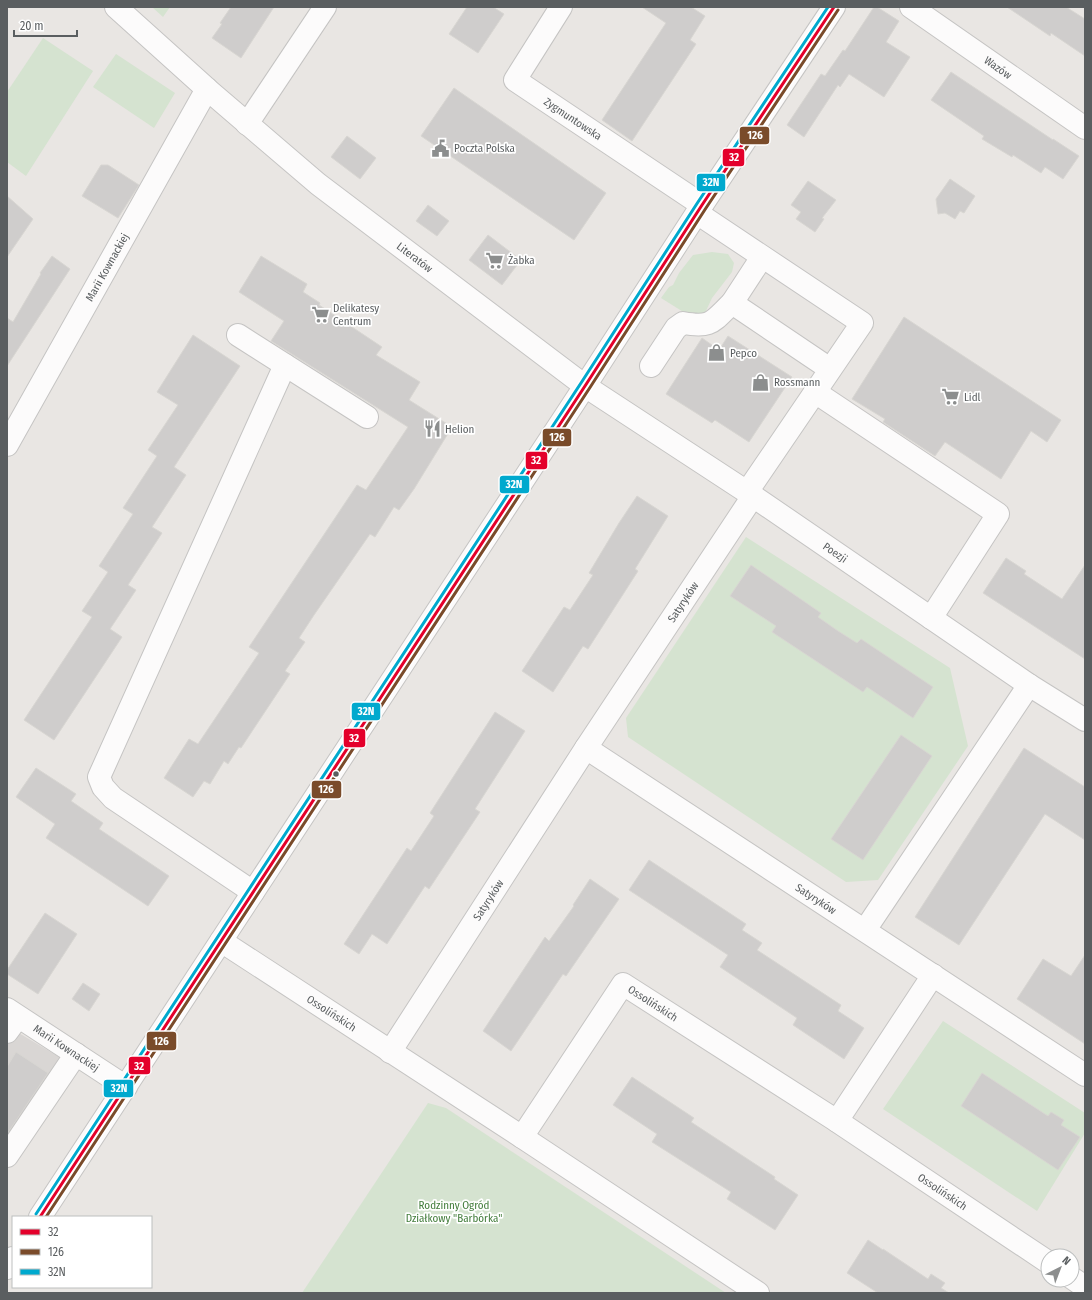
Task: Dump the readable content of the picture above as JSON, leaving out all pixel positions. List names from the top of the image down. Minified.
{"streets":{"street":["Wazów","Zygmuntowska","Literatów","Marii Kownackiej","Poezji","Satyryków","Ossolińskich"]},"crossings":[["Literatów","Marii Kownackiej"],["Literatów","Poezji"],["Poezji","Satyryków"],["Satyryków","Ossolińskich"]],"parks":["Rodzinny Ogród Działkowy \"Barbórka\""],"places":{"public building":["Poczta Polska"],"supermarket":["Żabka","Delikatesy Centrum","Lidl"],"shop":["Pepco","Rossmann"],"restaurant":["Helion"]},"lines":["transit line 32","transit line 32N","transit line 126"],"legend":["32","126","32N"],"scale_bar":"20 m","north":"top right"}
